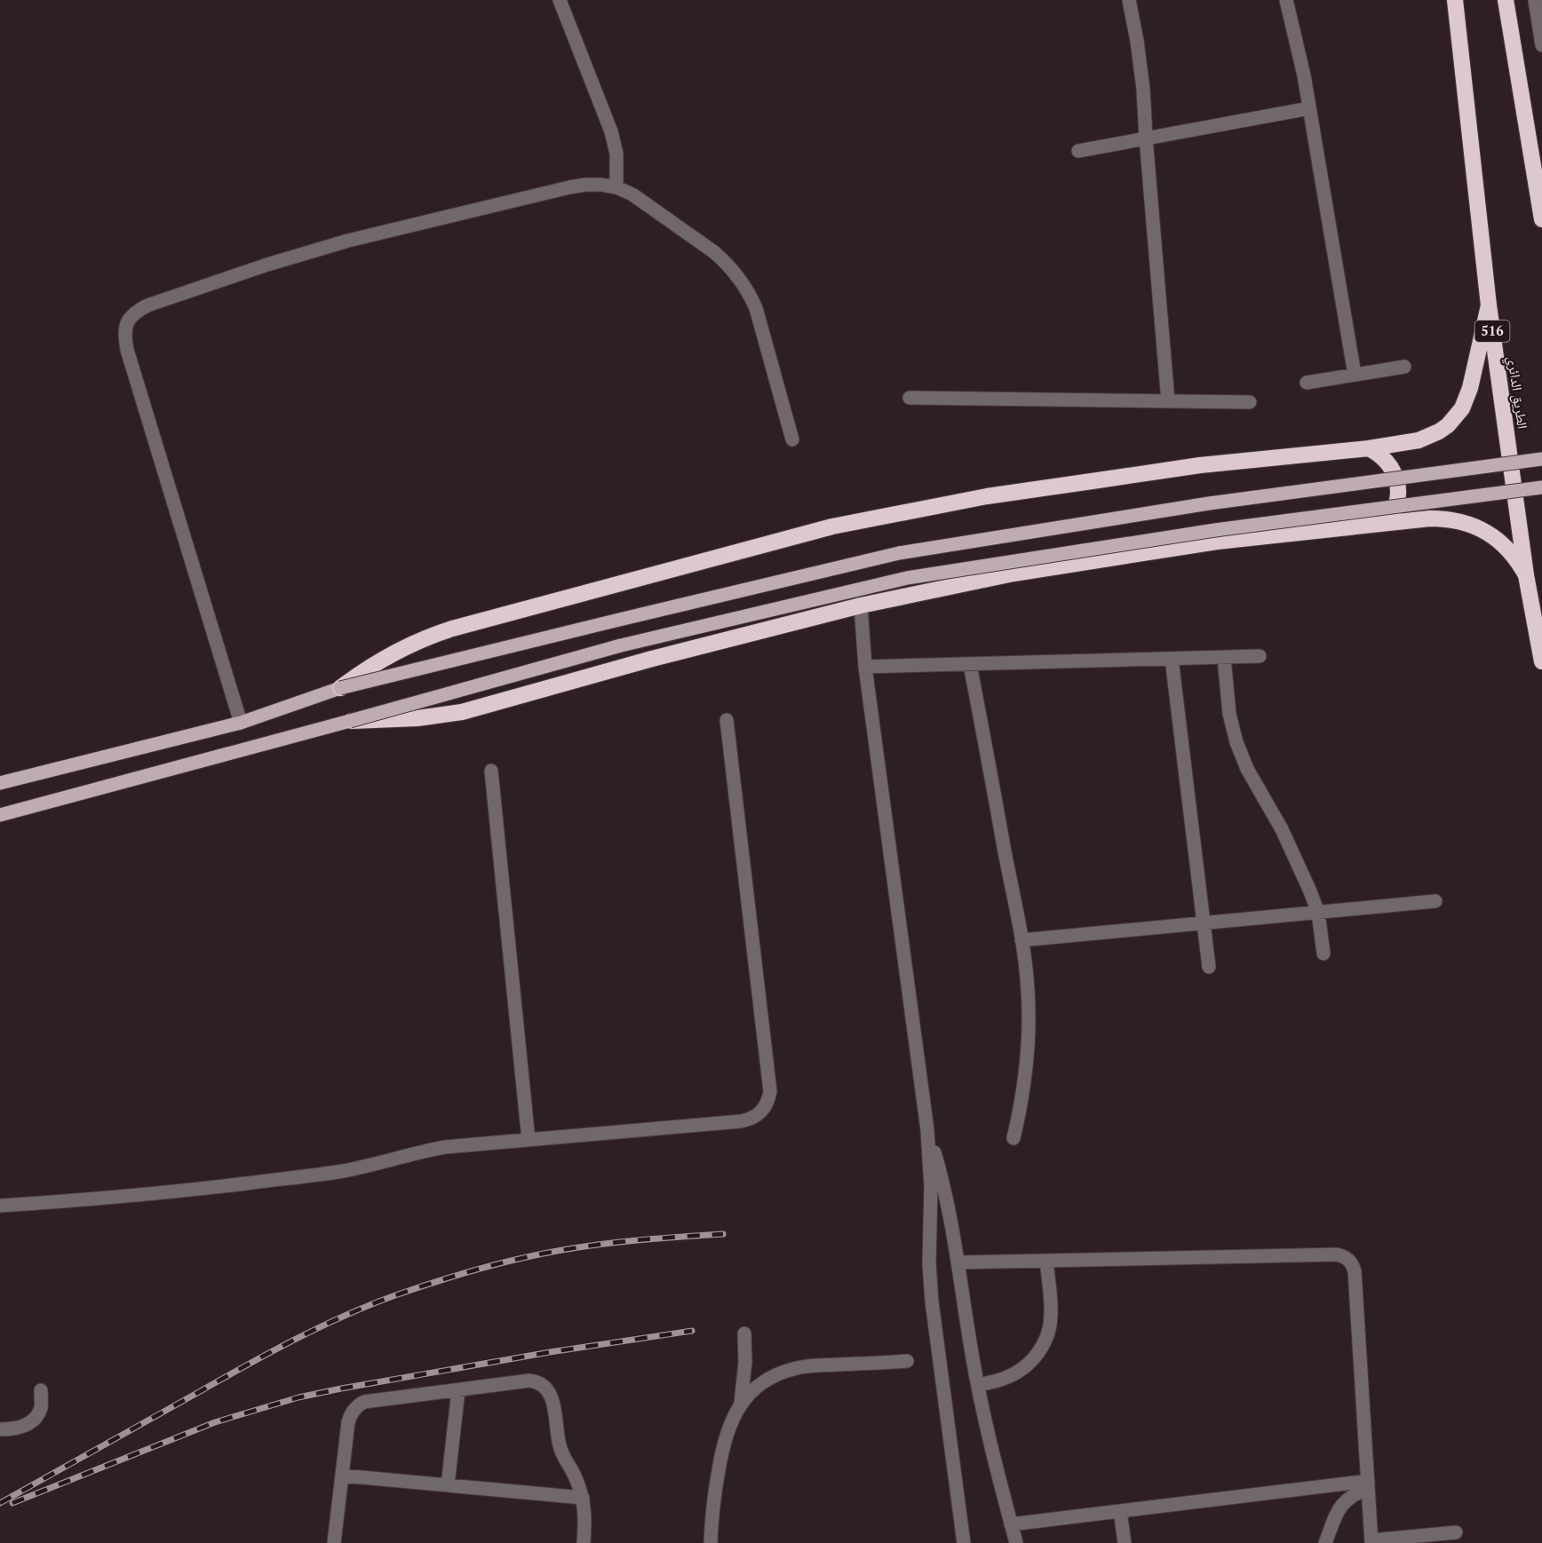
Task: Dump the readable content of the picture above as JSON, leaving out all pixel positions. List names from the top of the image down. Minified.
{"streets":{"highway":["516","الطريق الدائري"]}}
